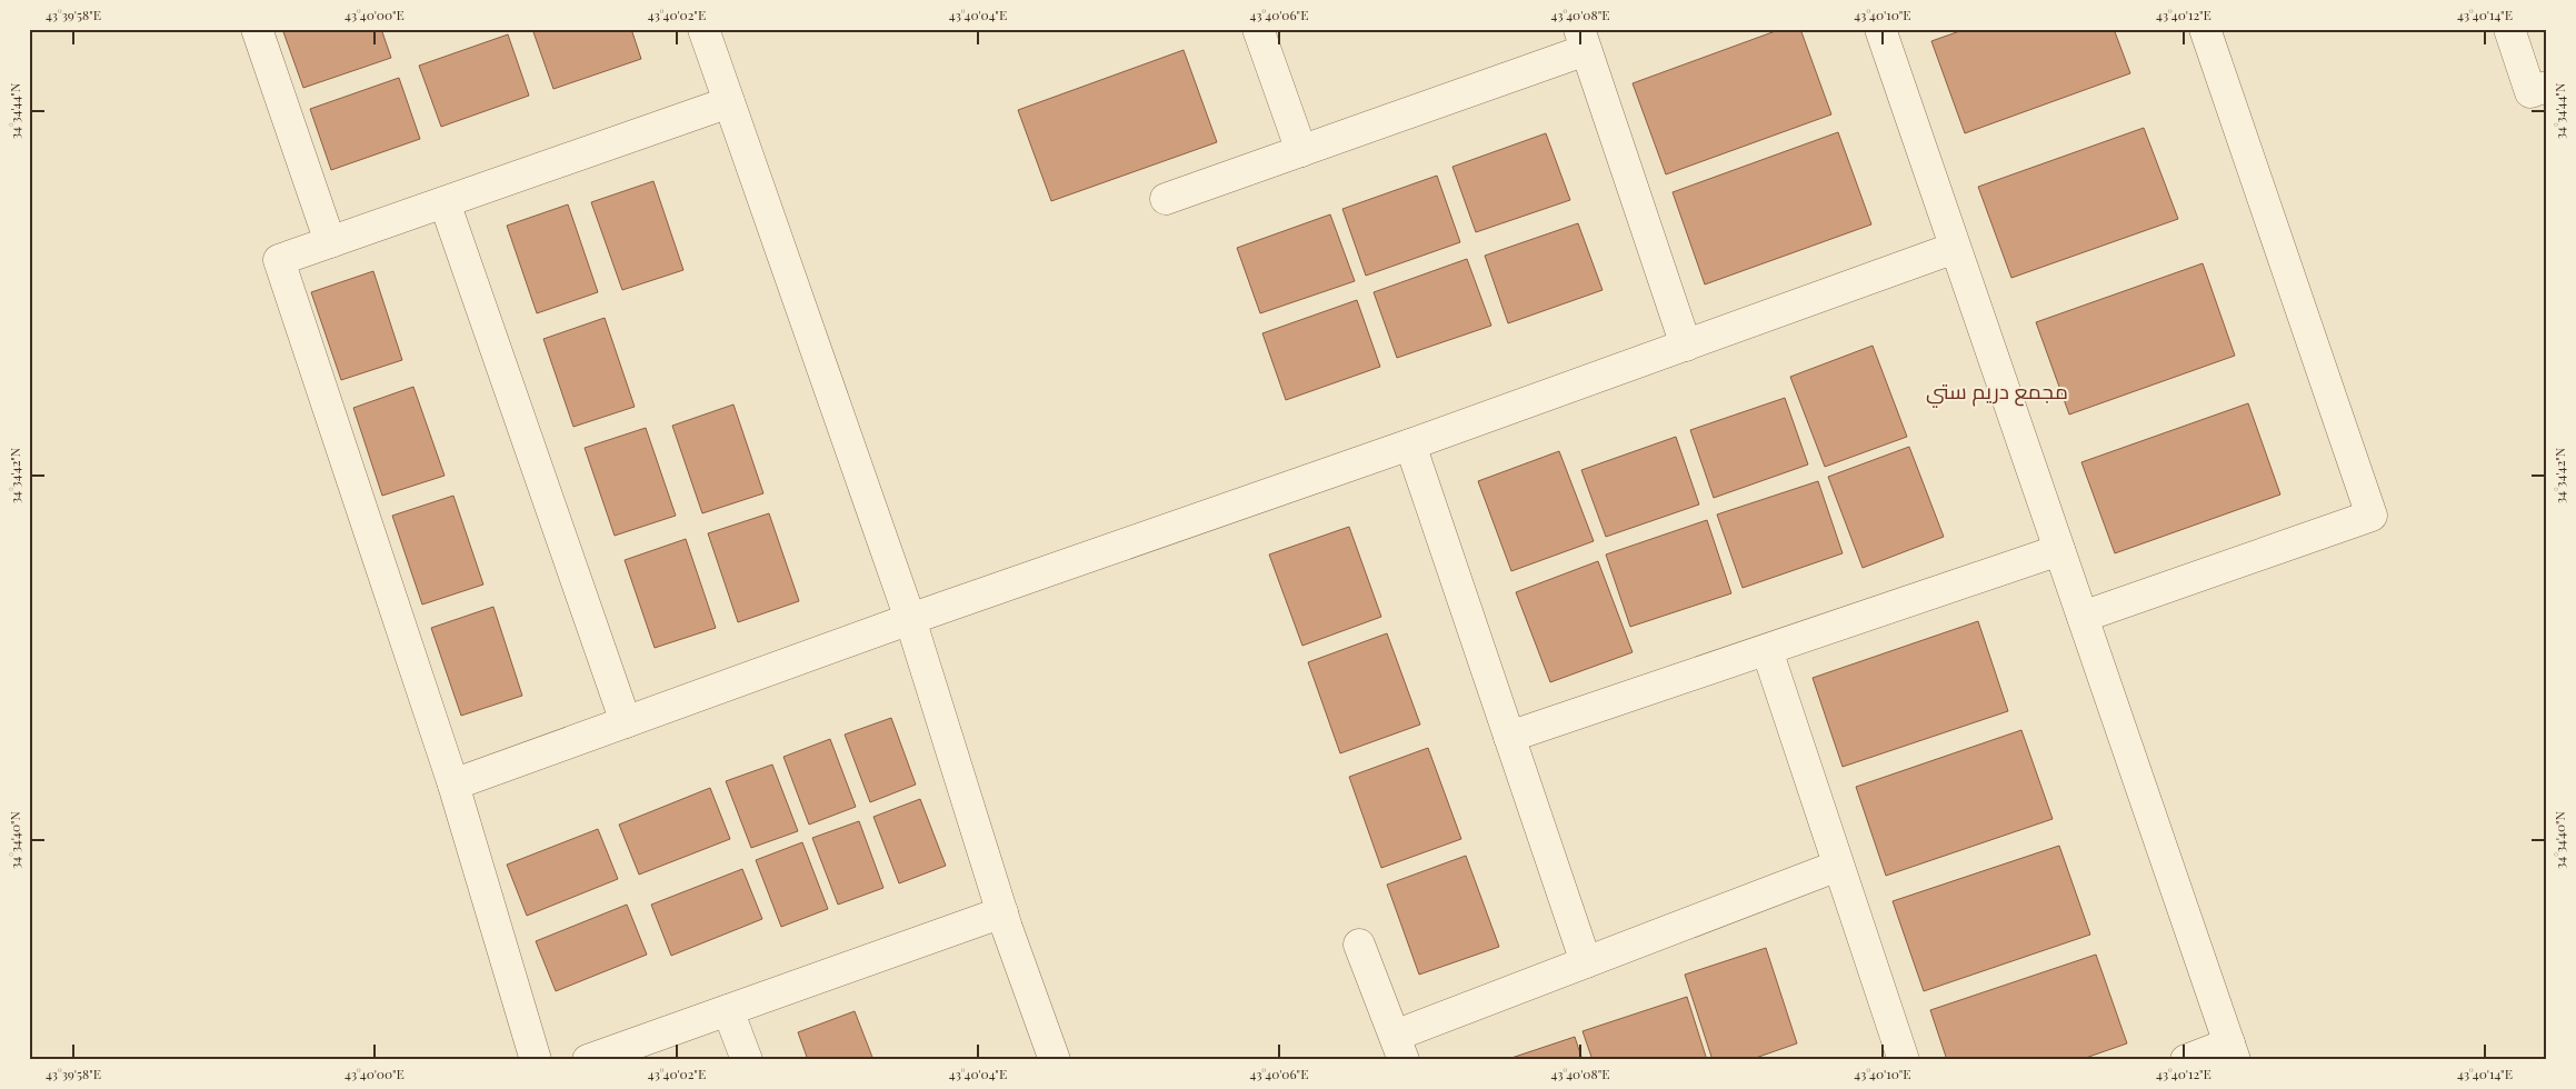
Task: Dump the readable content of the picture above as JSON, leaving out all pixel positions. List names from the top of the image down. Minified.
{"districts":["مجمع دريم ستي"],"coordinates":["43°39'58\"E","43°40'00\"E","43°40'02\"E","43°40'04\"E","43°40'06\"E","43°40'08\"E","43°40'10\"E","43°40'12\"E","43°40'14\"E","34°34'44\"N","34°34'42\"N","34°34'40\"N"]}
